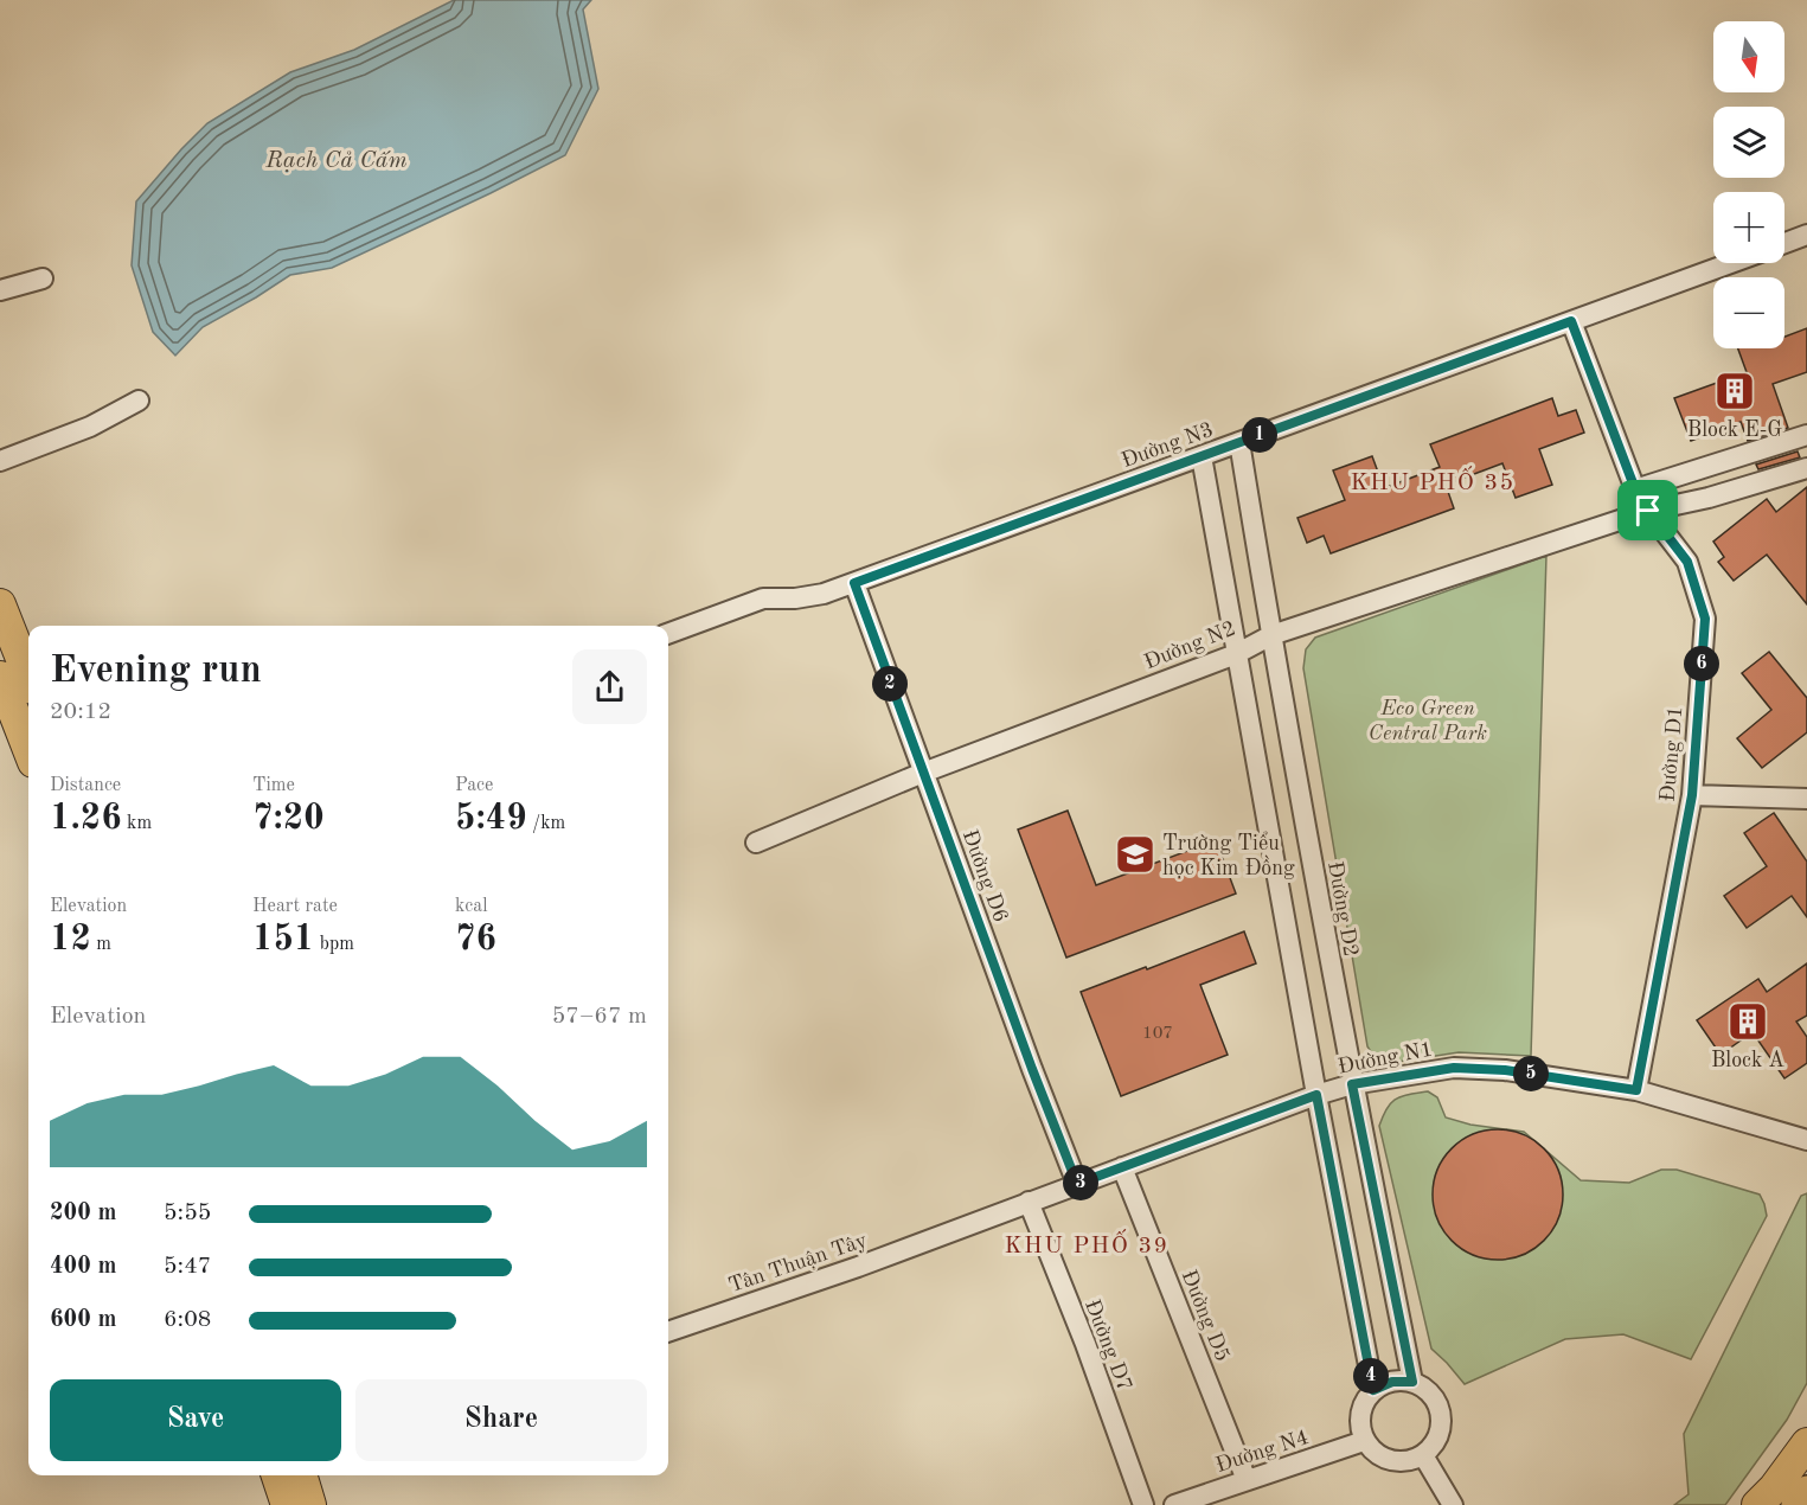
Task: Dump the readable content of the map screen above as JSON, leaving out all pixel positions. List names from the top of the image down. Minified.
{"streets":{"street":["Đường N3","Đường N2","Đường D1","Đường D6","Đường D2","Đường N1","Tân Thuận Tây","Đường D5","Đường D7","Đường N4"]},"crossings":[["Đường N3","Đường D1"],["Đường N3","Đường D6"],["Đường N3","Đường D2"],["Đường N2","Đường D1"],["Đường N2","Đường D6"],["Đường N2","Đường D2"],["Đường D1","Đường N1"],["Đường D6","Đường N1"],["Đường D2","Đường N1"],["Đường D2","Đường N4"],["Đường N1","Tân Thuận Tây"],["Đường N1","Đường D5"],["Đường N1","Đường D7"],["Đường D5","Đường N4"]],"districts":["KHU PHỐ 35","KHU PHỐ 39"],"water":["Rạch Cả Cấm"],"parks":["Eco Green Central Park"],"places":{"building":["Block E-G","Block A"],"school or university":["Trường Tiểu học Kim Đồng"]},"house_numbers":["107"],"north":"bottom","page":{"map_buttons":["+","−"],"pins":["1","6","2","5","3","4"],"heading":["Evening run","20:12"],"stats":[["Distance","1.26 km"],["Time","7:20"],["Pace","5:49 /km"],["Elevation","12 m"],["Heart rate","151 bpm"],["kcal","76"]],"chart":["Elevation","57–67 m"],"list":[{"name":"200 m","note":"5:55"},{"name":"400 m","note":"5:47"},{"name":"600 m","note":"6:08"}],"buttons":["Save","Share"]}}
